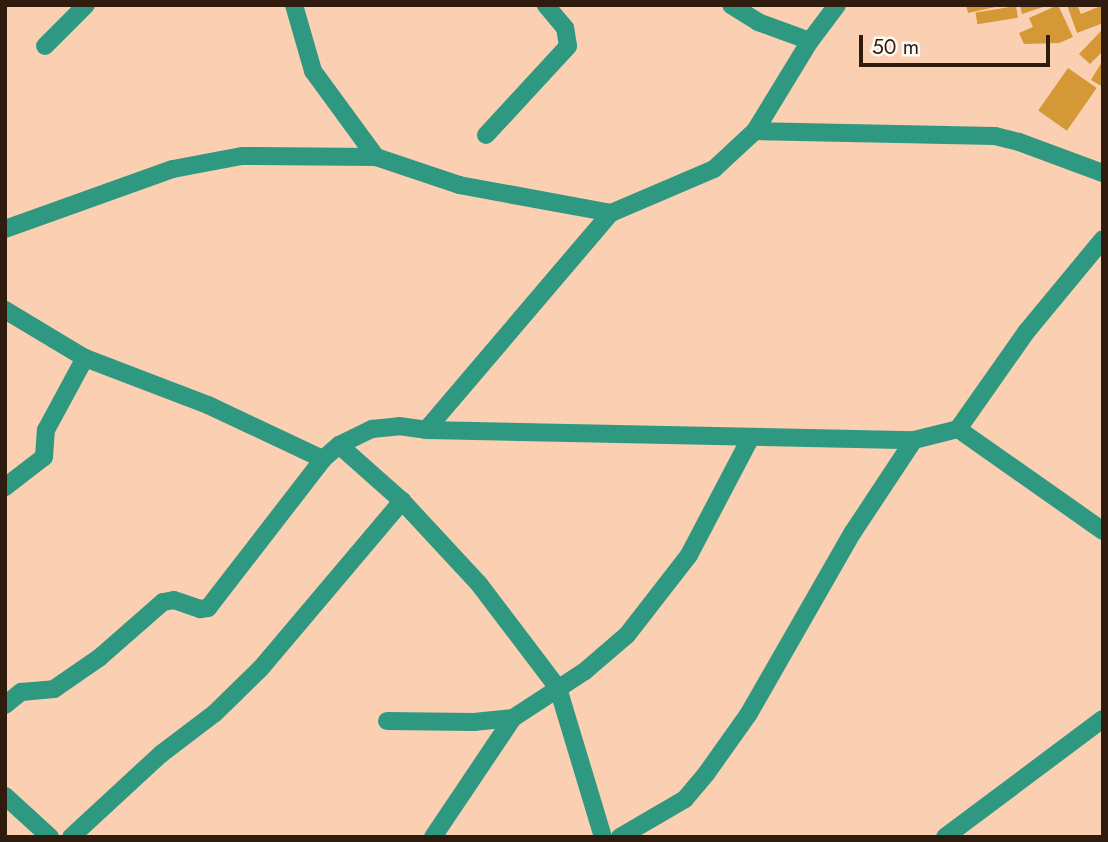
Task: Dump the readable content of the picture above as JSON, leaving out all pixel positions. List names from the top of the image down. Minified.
{"scale_bar":"50 m"}
